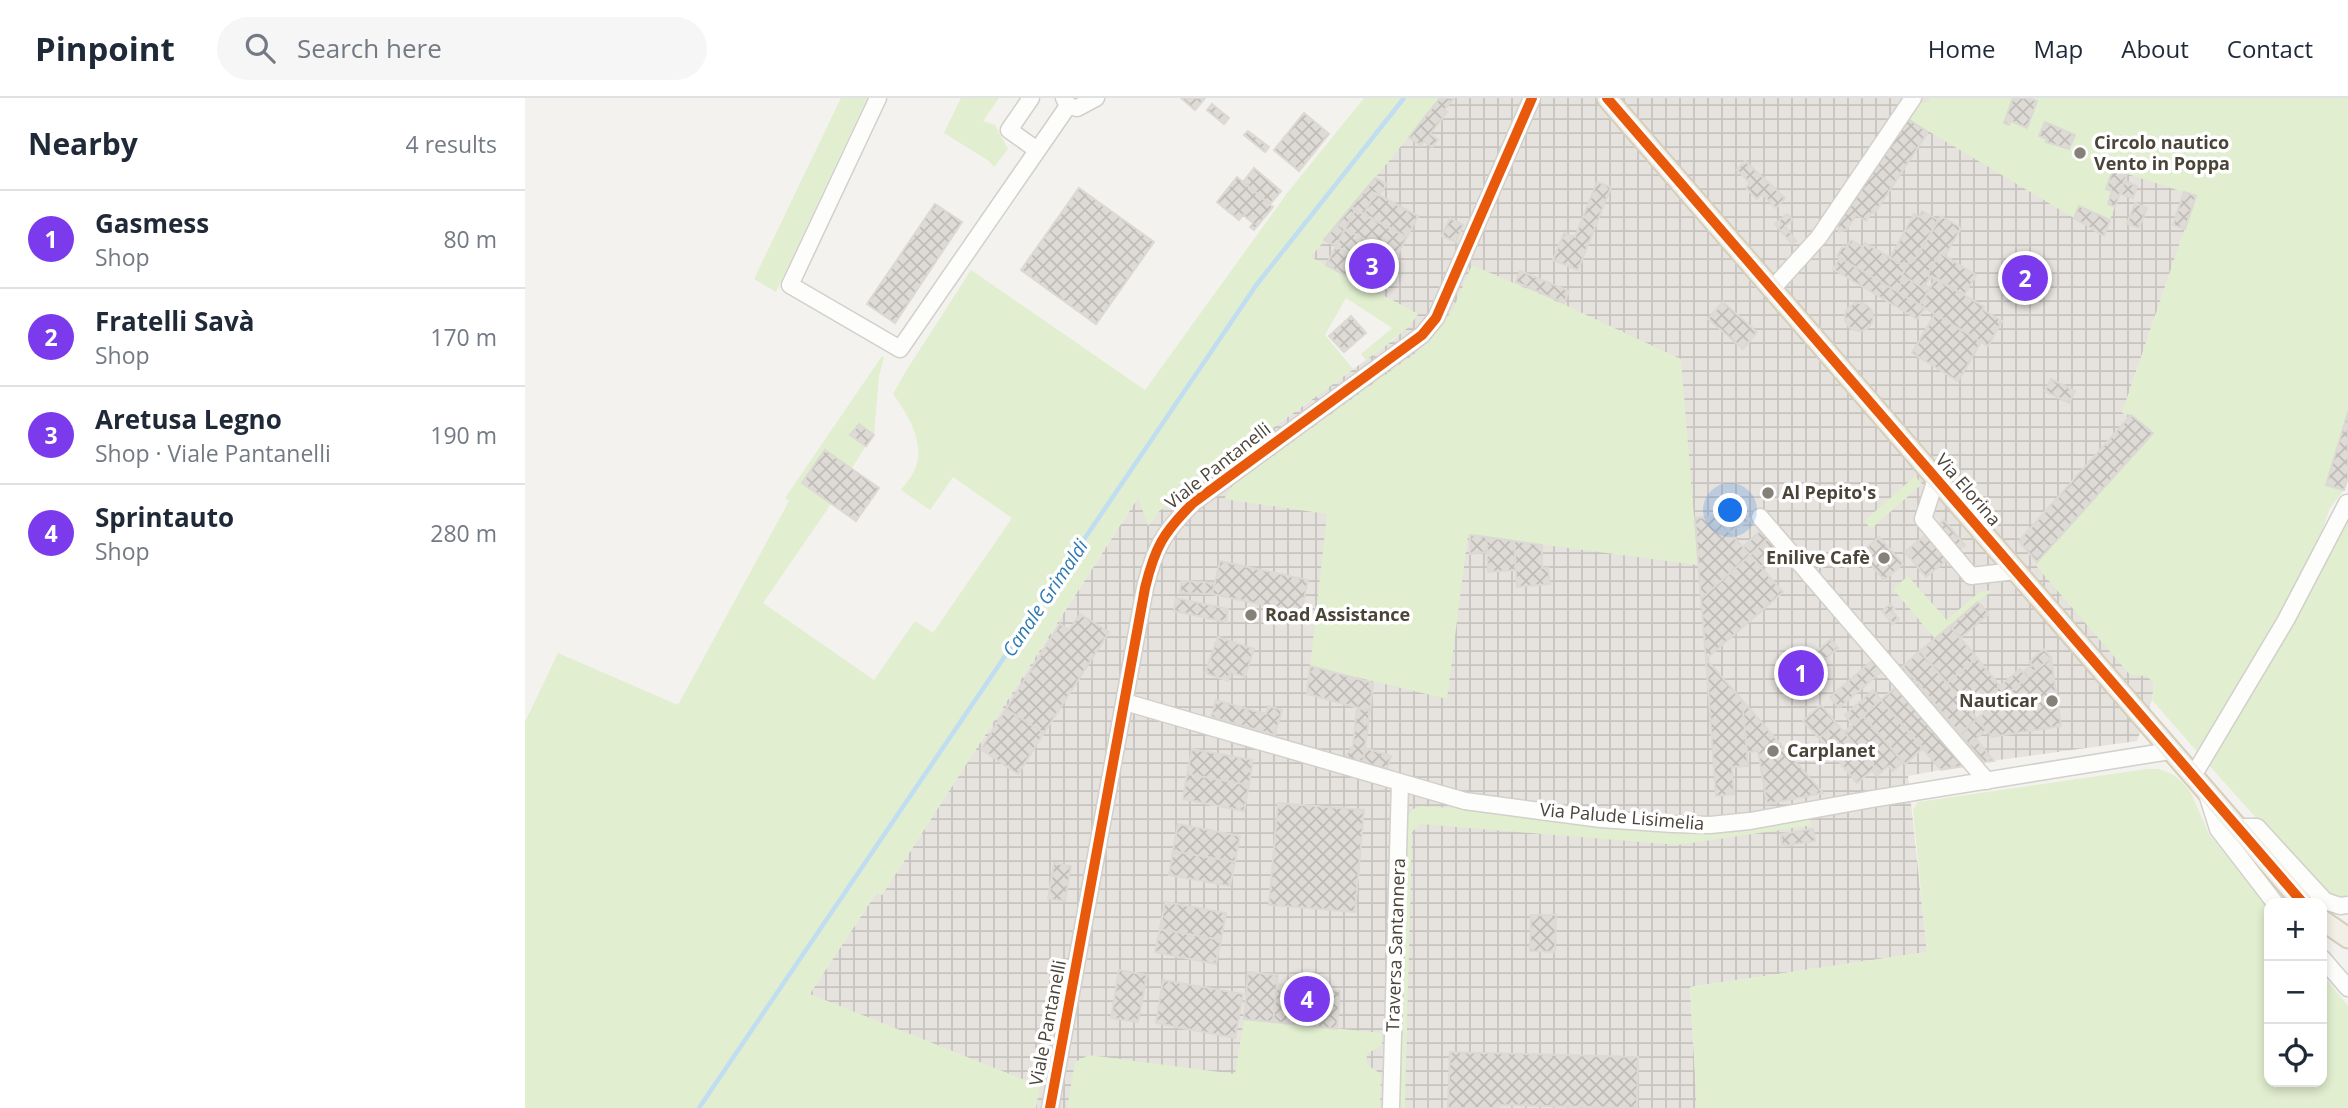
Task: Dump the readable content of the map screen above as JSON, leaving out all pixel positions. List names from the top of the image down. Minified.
{"streets":{"main road":["Via Elorina"],"street":["Viale Pantanelli","Via Palude Lisimelia","Traversa Santannera"]},"crossings":[["Viale Pantanelli","Via Palude Lisimelia"],["Via Elorina","Via Palude Lisimelia"],["Via Palude Lisimelia","Traversa Santannera"]],"water":["Canale Grimaldi"],"places":["Circolo nautico Vento in Poppa","Al Pepito's","Enilive Cafè","Road Assistance","Nauticar","Carplanet"],"page":{"header":"Pinpoint","search":"Search here","nav":["Home","Map","About","Contact"],"heading":["Nearby","4 results"],"list":[{"mark":"1","name":"Gasmess","note":"Shop","value":"80 m"},{"mark":"2","name":"Fratelli Savà","note":"Shop","value":"170 m"},{"mark":"3","name":"Aretusa Legno","note":"Shop · Viale Pantanelli","value":"190 m"},{"mark":"4","name":"Sprintauto","note":"Shop","value":"280 m"}],"pins":["3","2","1","4"],"map_buttons":["+","−"]}}
